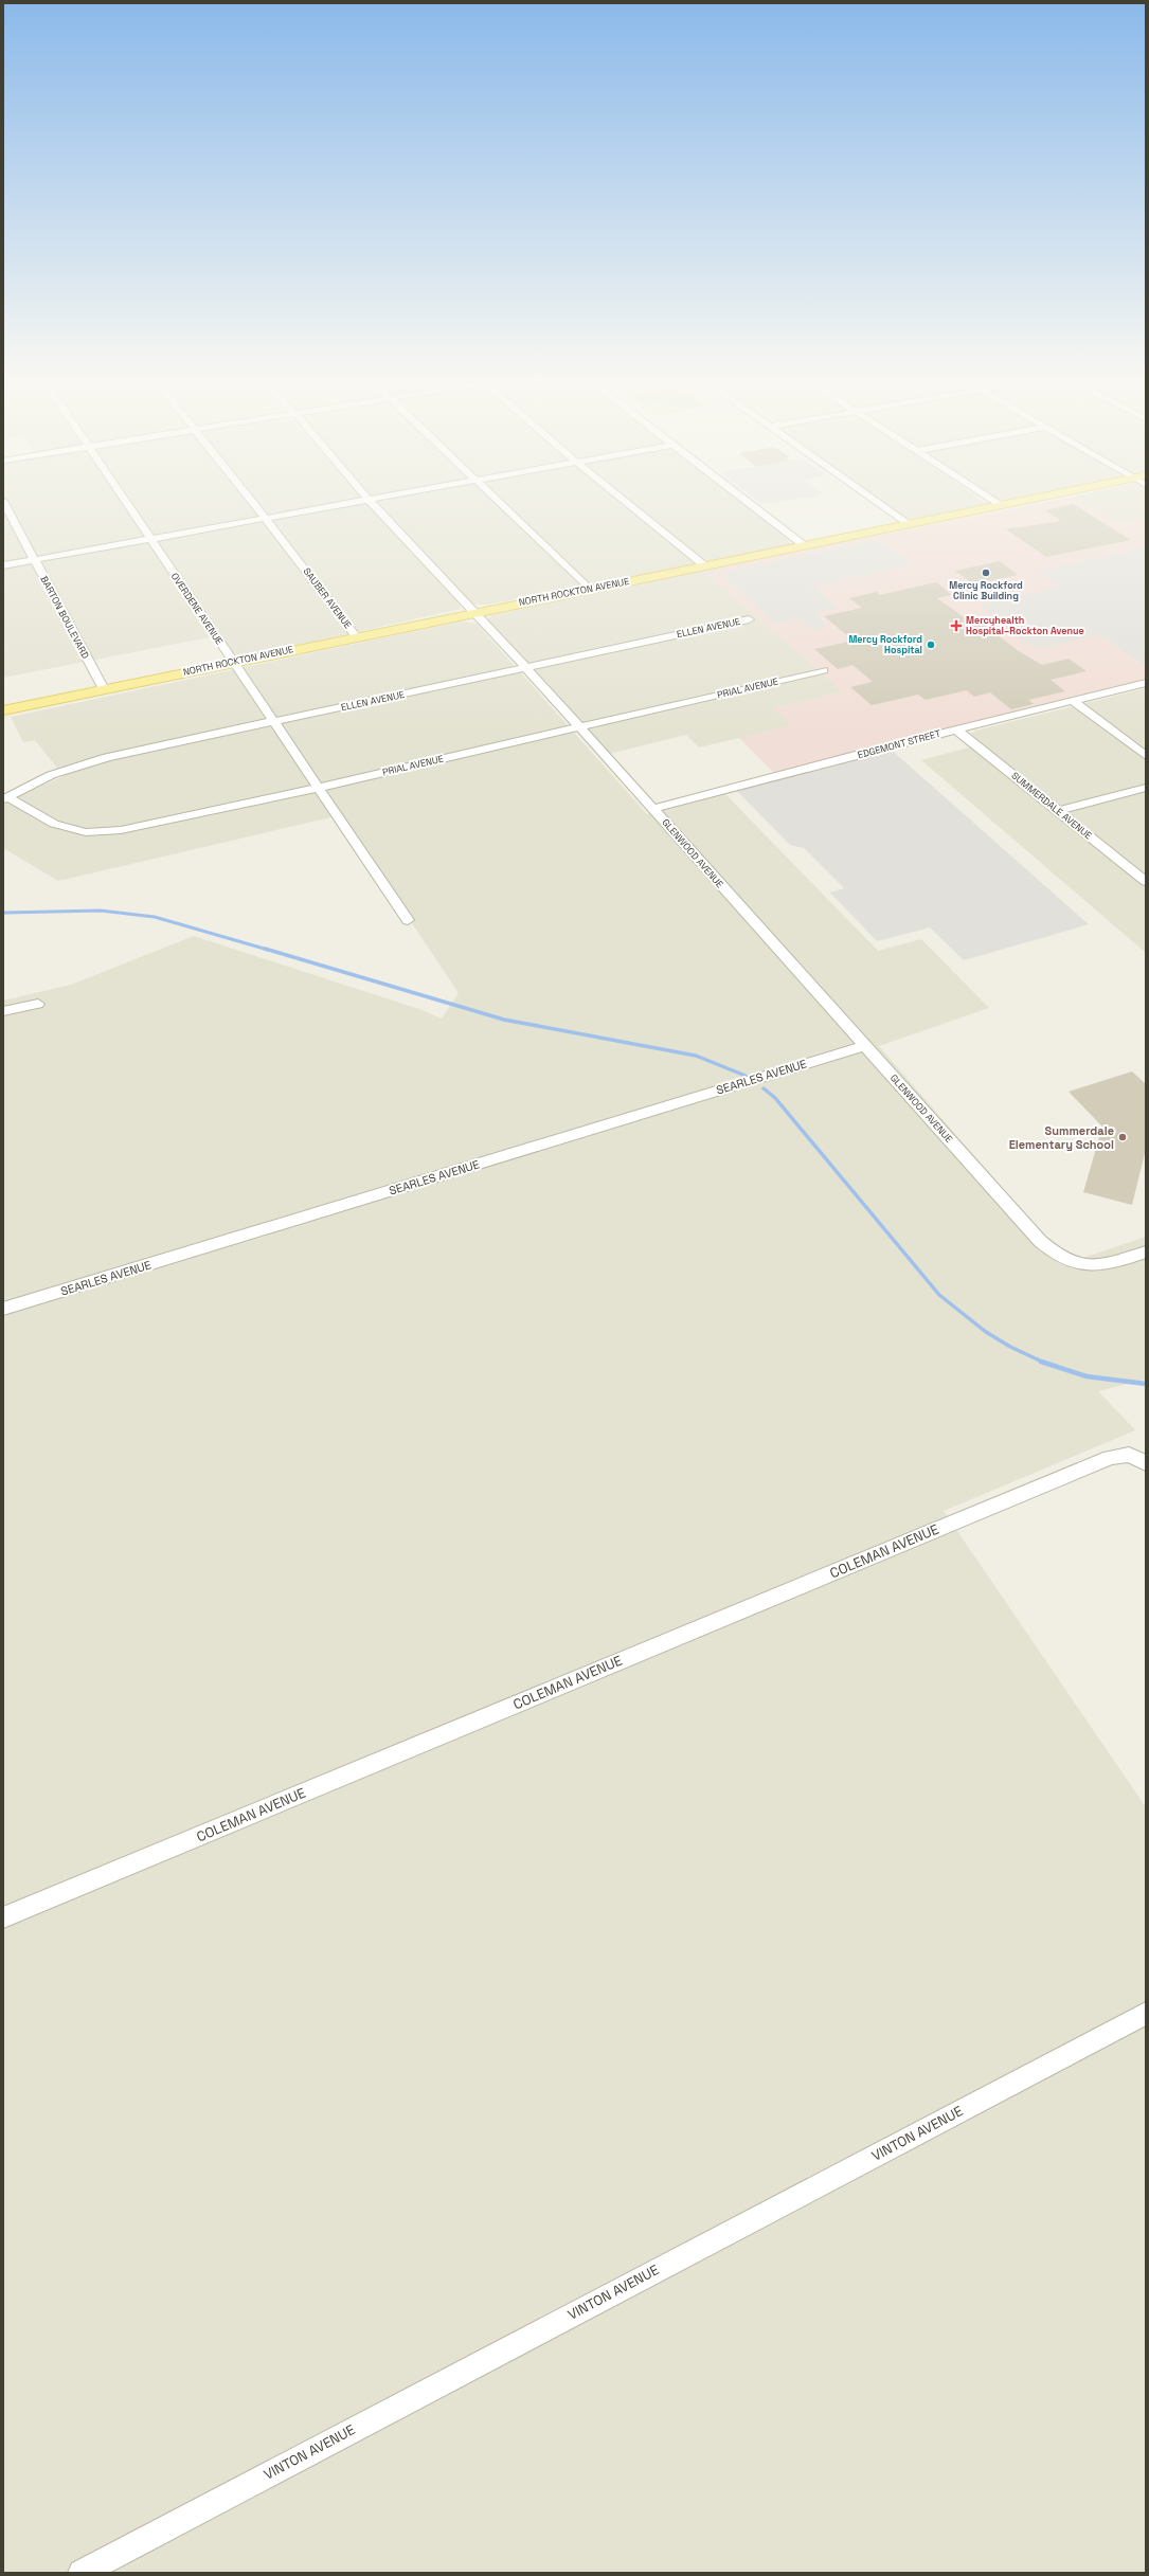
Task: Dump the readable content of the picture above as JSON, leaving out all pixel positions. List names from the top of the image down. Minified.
{"streets":{"main road":["NORTH ROCKTON AVENUE"],"street":["SAUBER AVENUE","OVERDENE AVENUE","BARTON BOULEVARD","ELLEN AVENUE","PRIAL AVENUE","EDGEMONT STREET","SUMMERDALE AVENUE","GLENWOOD AVENUE","SEARLES AVENUE","COLEMAN AVENUE","VINTON AVENUE"]},"crossings":[["NORTH ROCKTON AVENUE","SAUBER AVENUE"],["NORTH ROCKTON AVENUE","OVERDENE AVENUE"],["NORTH ROCKTON AVENUE","BARTON BOULEVARD"],["NORTH ROCKTON AVENUE","GLENWOOD AVENUE"],["OVERDENE AVENUE","ELLEN AVENUE"],["OVERDENE AVENUE","PRIAL AVENUE"],["ELLEN AVENUE","PRIAL AVENUE"],["ELLEN AVENUE","GLENWOOD AVENUE"],["PRIAL AVENUE","GLENWOOD AVENUE"],["EDGEMONT STREET","SUMMERDALE AVENUE"],["EDGEMONT STREET","GLENWOOD AVENUE"],["GLENWOOD AVENUE","SEARLES AVENUE"]],"places":{"other":["Mercy Rockford Clinic Building","Mercy Rockford Hospital","Summerdale Elementary School"],"health":["Mercyhealth Hospital–Rockton Avenue"]}}
